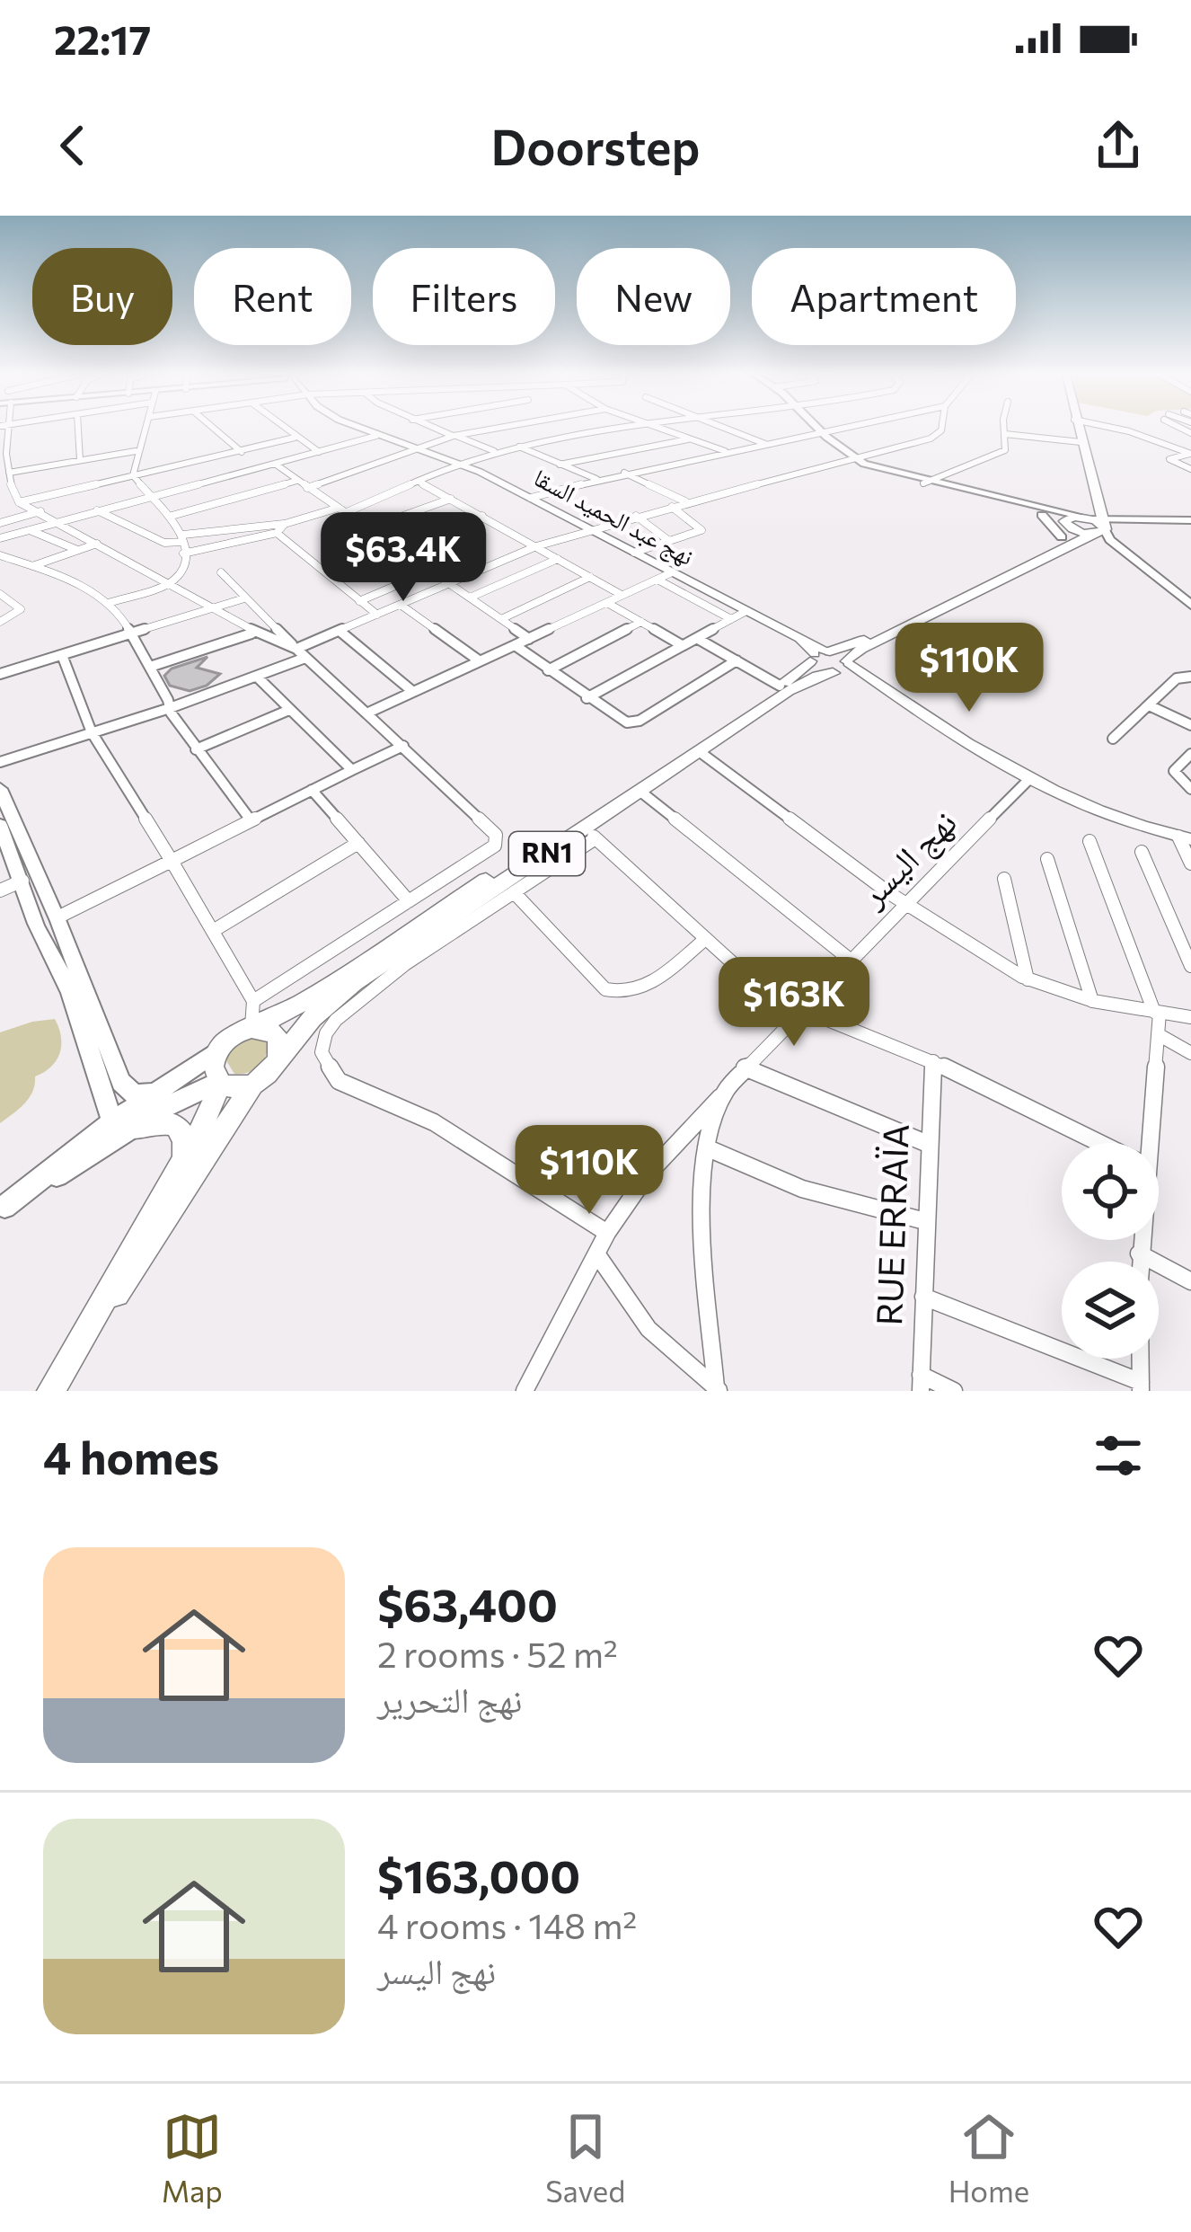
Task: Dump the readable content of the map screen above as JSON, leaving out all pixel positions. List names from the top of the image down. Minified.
{"streets":{"main road":["RN1"],"street":["نهج عبد الحميد السقا","نهج اليسر","RUE ERRAÏA"]},"crossings":[["نهج عبد الحميد السقا","RN1"]],"page":{"status":"22:17","header":"Doorstep","chip":["Buy","Rent","Filters","New","Apartment"],"price":["$63.4K","$110K","$163K","$110K"],"heading":"4 homes","list":[{"name":"$63,400","note":"2 rooms · 52 m² · نهج التحرير"},{"name":"$163,000","note":"4 rooms · 148 m² · نهج اليسر"}],"tabs":["Map","Saved","Home"]}}
